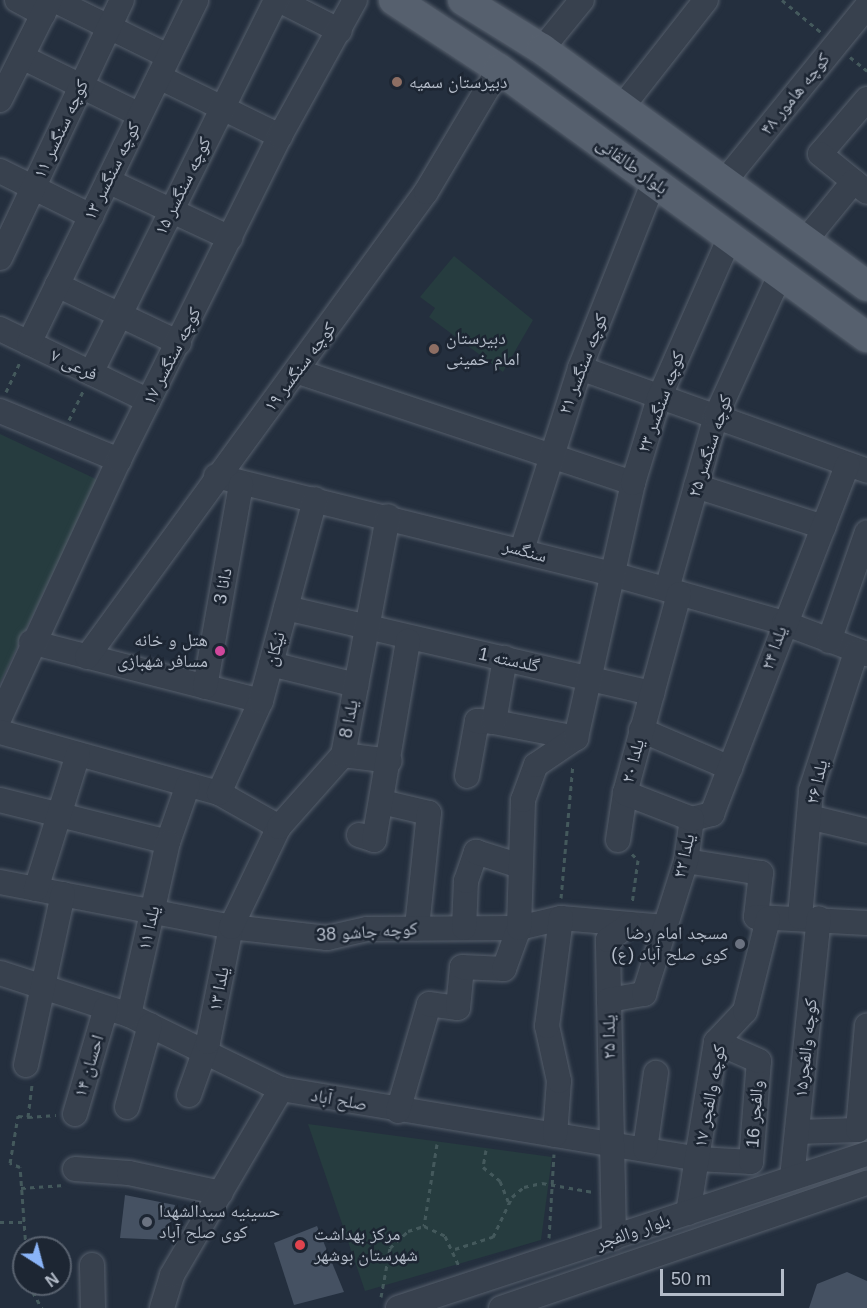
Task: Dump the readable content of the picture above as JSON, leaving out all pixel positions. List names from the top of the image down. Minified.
{"streets":{"main road":["بلوار طالقانی"],"street":["کوچه هامور ۴۸","کوچه سنگسر ۱۱","کوچه سنگسر ۱۳","کوچه سنگسر ۱۵","کوچه سنگسر ۱۷","کوچه سنگسر ۲۱","فرعی ۷","کوچه سنگسر ۱۹","کوچه سنگسر ۲۳","کوچه سنگسر ۲۵","سنگسر","دانا 3","یلدا ۲۴","نیکان","گلدسته 1","یلدا 8","یلدا ۲۰","یلدا ۲۶","یلدا ۲۲","یلدا ۱۱","کوچه جاشو 38","یلدا ۱۳","یلدا ۲۵","کوچه والفجر۱۵","احسان ۱۴","کوچه والفجر ۱۷","صلح آباد","والفجر 16","بلوار والفجر"]},"crossings":[["بلوار طالقانی","کوچه سنگسر ۲۱"],["بلوار طالقانی","کوچه سنگسر ۱۹"],["بلوار طالقانی","کوچه سنگسر ۲۳"],["بلوار طالقانی","کوچه سنگسر ۲۵"],["کوچه سنگسر ۱۳","فرعی ۷"],["کوچه سنگسر ۱۵","کوچه سنگسر ۱۷"],["کوچه سنگسر ۱۵","فرعی ۷"],["کوچه سنگسر ۱۷","فرعی ۷"],["کوچه سنگسر ۲۱","سنگسر"],["کوچه سنگسر ۱۹","سنگسر"],["کوچه سنگسر ۲۳","سنگسر"],["کوچه سنگسر ۲۳","گلدسته 1"],["کوچه سنگسر ۲۵","سنگسر"],["کوچه سنگسر ۲۵","یلدا ۲۰"],["سنگسر","دانا 3"],["سنگسر","یلدا ۲۴"],["سنگسر","نیکان"],["سنگسر","یلدا 8"],["سنگسر","یلدا ۲۰"],["سنگسر","یلدا ۲۶"],["یلدا ۲۴","یلدا ۲۲"],["نیکان","گلدسته 1"],["گلدسته 1","یلدا 8"],["گلدسته 1","یلدا ۲۰"],["یلدا 8","کوچه جاشو 38"],["یلدا 8","یلدا ۱۳"],["یلدا ۲۰","یلدا ۲۲"],["یلدا ۲۶","کوچه والفجر۱۵"],["یلدا ۲۲","کوچه جاشو 38"],["یلدا ۲۲","یلدا ۲۵"],["یلدا ۱۱","کوچه جاشو 38"],["یلدا ۱۱","احسان ۱۴"],["یلدا ۱۱","صلح آباد"],["کوچه جاشو 38","یلدا ۱۳"],["کوچه جاشو 38","یلدا ۲۵"],["یلدا ۱۳","صلح آباد"],["یلدا ۲۵","صلح آباد"],["یلدا ۲۵","بلوار والفجر"],["کوچه والفجر۱۵","بلوار والفجر"],["احسان ۱۴","صلح آباد"],["کوچه والفجر ۱۷","صلح آباد"],["کوچه والفجر ۱۷","والفجر 16"],["کوچه والفجر ۱۷","بلوار والفجر"],["صلح آباد","والفجر 16"]],"places":["دبیرستان سمیه","دبیرستان امام خمینی","هتل و خانه مسافر شهبازی","مسجد امام رضا (ع) کوی صلح آباد","حسینیه سیدالشهدا کوی صلح آباد","مرکز بهداشت شهرستان بوشهر"],"scale_bar":"50 m","north":"bottom right"}
